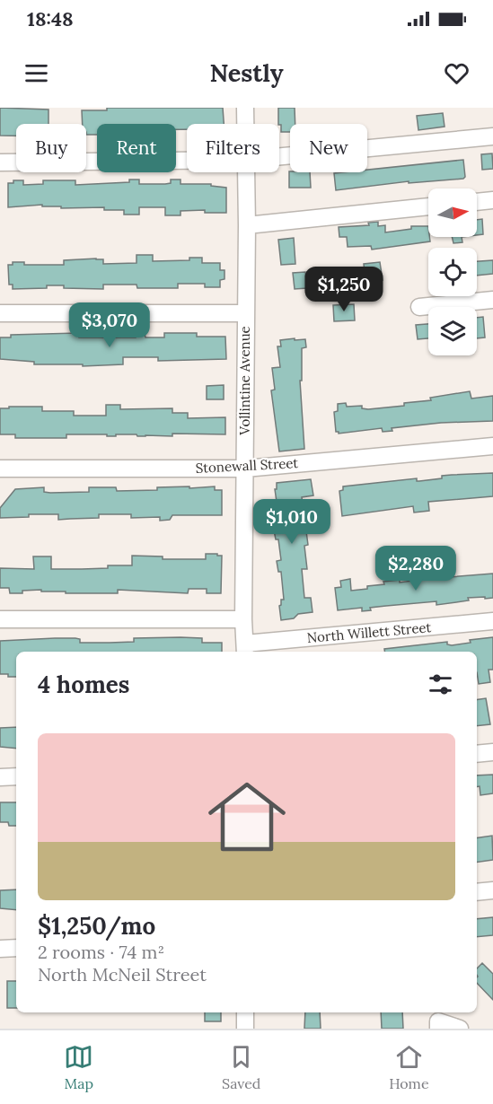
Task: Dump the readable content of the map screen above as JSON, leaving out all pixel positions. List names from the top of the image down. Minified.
{"streets":{"street":["Vollintine Avenue","Stonewall Street","North Willett Street"]},"crossings":[["Vollintine Avenue","Stonewall Street"],["Vollintine Avenue","North Willett Street"]],"north":"right","page":{"status":"18:48","header":"Nestly","chip":["Buy","Rent","Filters","New"],"price":["$1,250","$3,070","$1,010","$2,280"],"heading":"4 homes","list":[{"name":"$1,250/mo","note":"2 rooms · 74 m² · North McNeil Street"}],"tabs":["Map","Saved","Home"]}}
